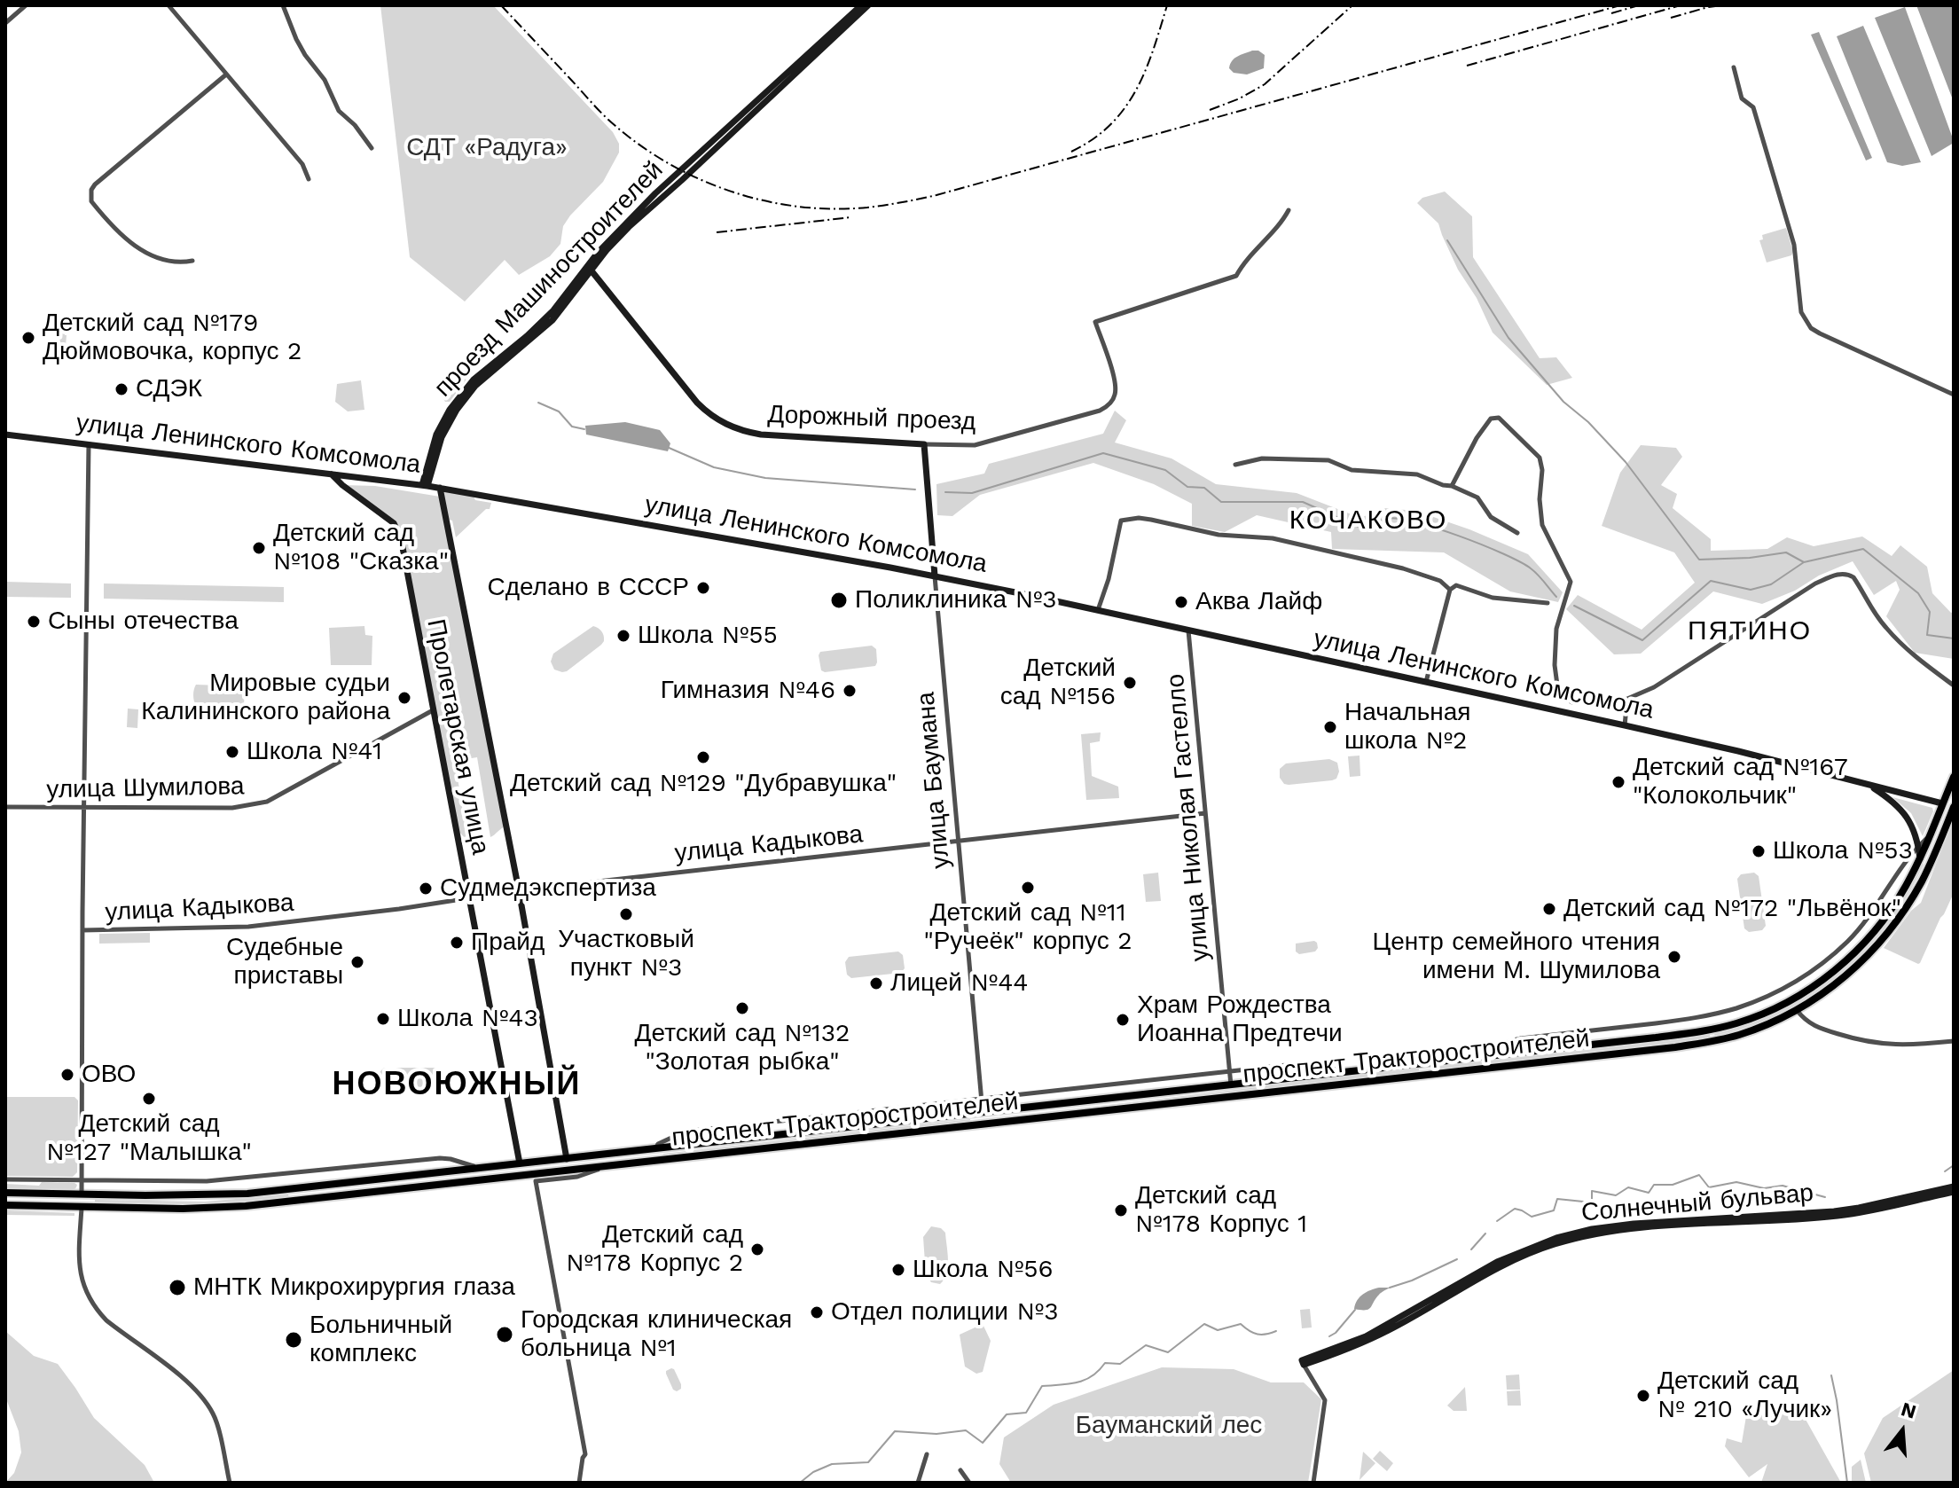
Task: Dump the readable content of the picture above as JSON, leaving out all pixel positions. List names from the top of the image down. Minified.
{"streets":{"main road":["проезд Машиностроителей","Дорожный проезд","улица Ленинского Комсомола","Пролетарская улица","улица Баумана","проспект Тракторостроителей","Солнечный бульвар"],"street":["улица Шумилова","улица Николая Гастелло","улица Кадыкова"]},"crossings":[["проезд Машиностроителей","Дорожный проезд"],["проезд Машиностроителей","улица Ленинского Комсомола"],["Дорожный проезд","улица Баумана"],["улица Ленинского Комсомола","Пролетарская улица"],["улица Ленинского Комсомола","улица Баумана"],["улица Ленинского Комсомола","улица Николая Гастелло"],["улица Ленинского Комсомола","проспект Тракторостроителей"],["Пролетарская улица","улица Шумилова"],["Пролетарская улица","улица Кадыкова"],["Пролетарская улица","проспект Тракторостроителей"],["улица Баумана","улица Кадыкова"],["улица Баумана","проспект Тракторостроителей"],["улица Николая Гастелло","улица Кадыкова"],["улица Николая Гастелло","проспект Тракторостроителей"]],"districts":["КОЧАКОВО","ПЯТИНО","НОВОЮЖНЫЙ"],"parks":["СДТ «Радуга»","Бауманский лес"],"places":["Детский сад №179 Дюймовочка, корпус 2","СДЭК","Детский сад №108 \"Сказка\"","Сделано в СССР","Поликлиника №3","Аква Лайф","Сыны отечества","Школа №55","Детский сад №156","Гимназия №46","Мировые судьи Калининского района","Начальная школа №2","Школа №41","Детский сад №129 \"Дубравушка\"","Детский сад №167 \"Колокольчик\"","Школа №53","Детский сад №11 \"Ручеёк\" корпус 2","Судмедэкспертиза","Детский сад №172 \"Львёнок\"","Участковый пункт №3","Прайд","Центр семейного чтения имени М. Шумилова","Судебные приставы","Лицей №44","Детский сад №132 \"Золотая рыбка\"","Школа №43","Храм Рождества Иоанна Предтечи","ОВО","Детский сад №127 \"Малышка\"","Детский сад №178 Корпус 1","Детский сад №178 Корпус 2","Школа №56","МНТК Микрохирургия глаза","Отдел полиции №3","Городская клиническая больница №1","Больничный комплекс","Детский сад № 210 «Лучик»"],"north":"top"}
